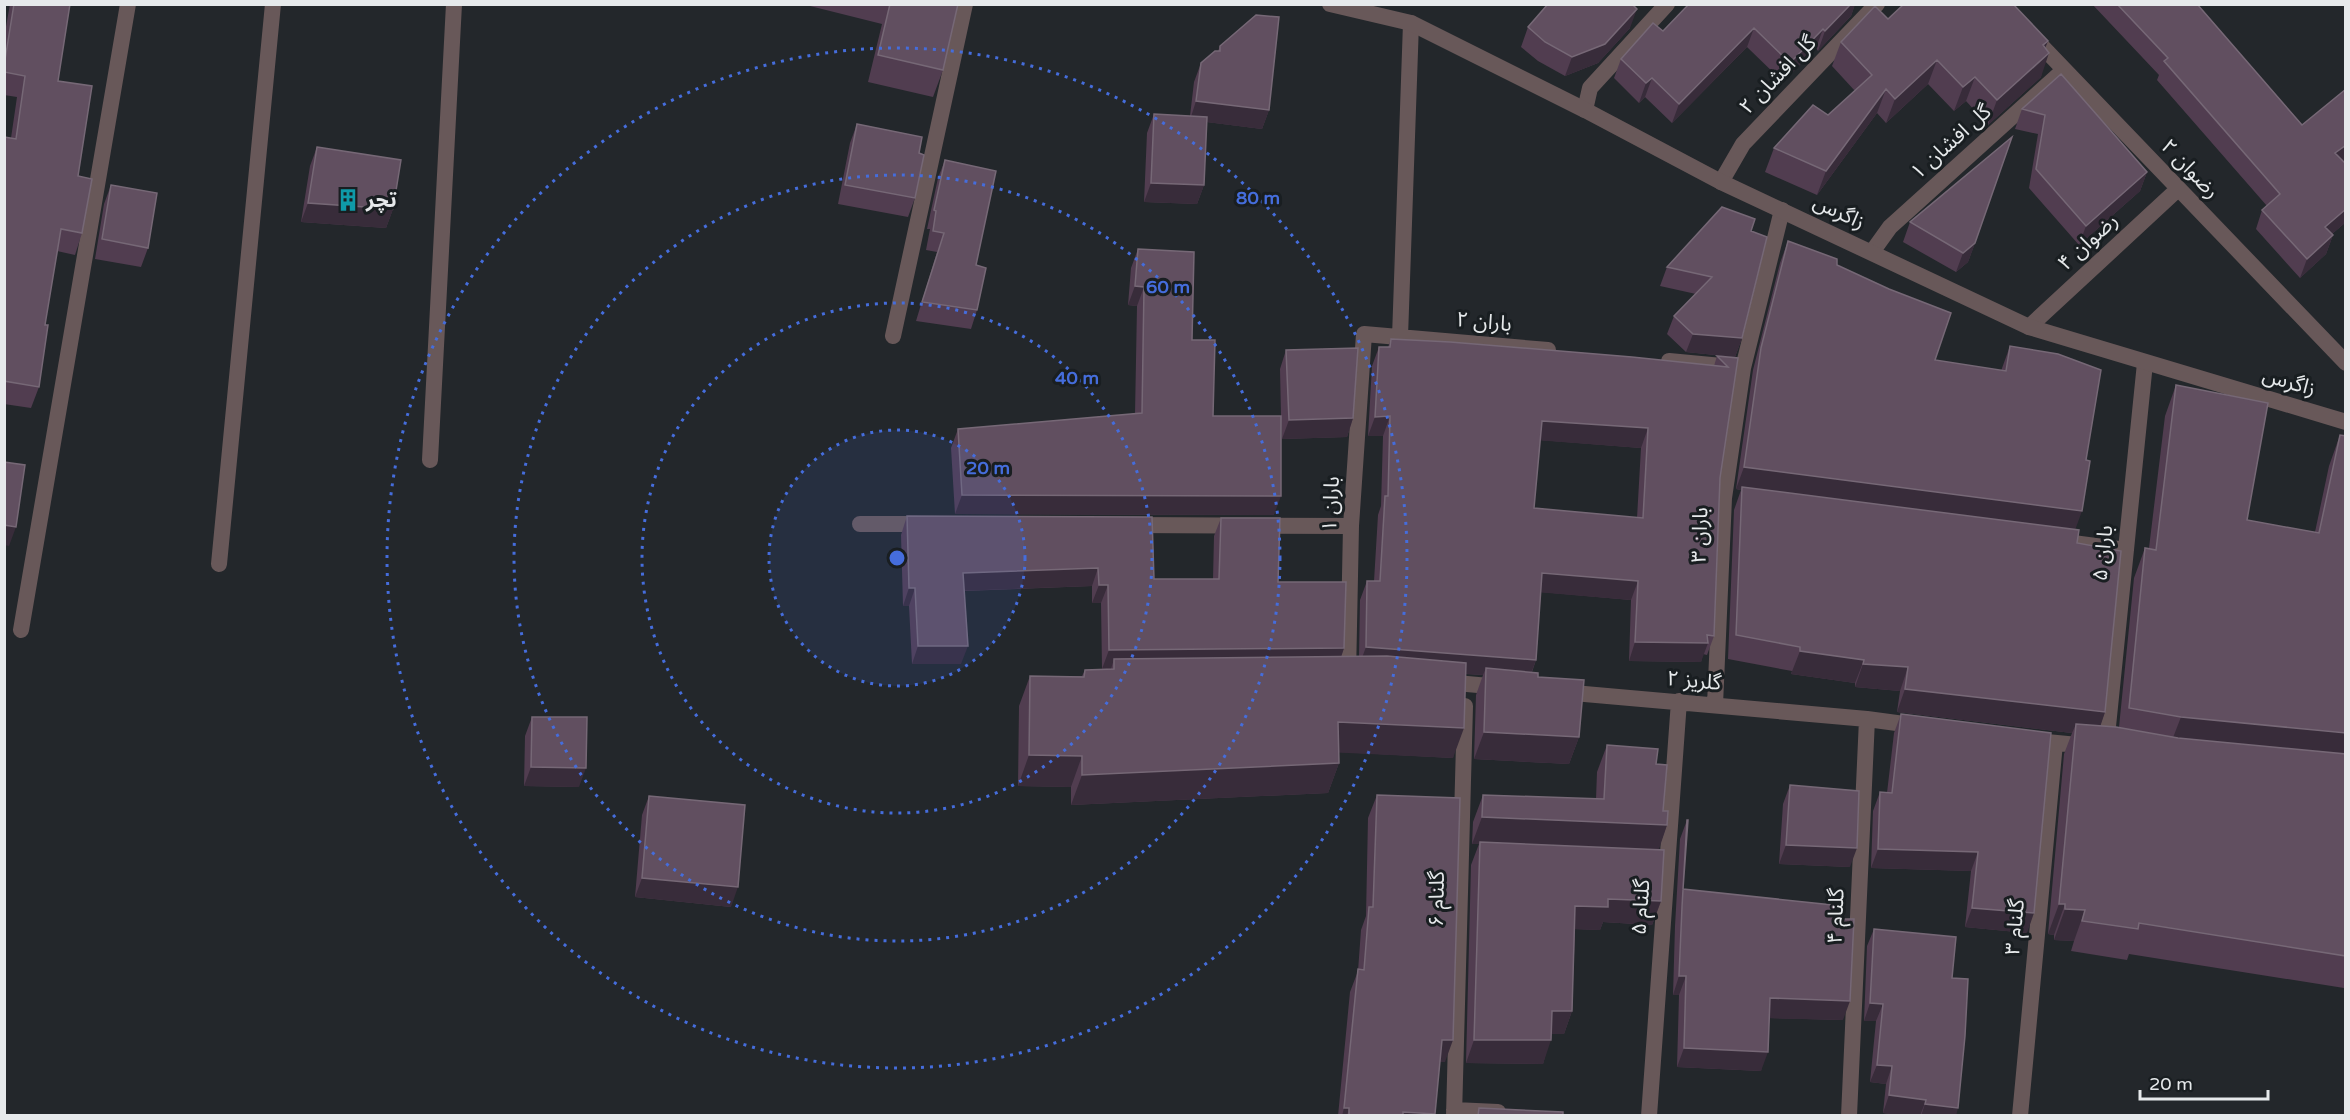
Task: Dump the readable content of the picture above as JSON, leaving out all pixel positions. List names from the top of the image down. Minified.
{"streets":{"street":["گل افشان ۲","گل افشان ۱","رضوان ۲","زاگرس","رضوان ۴","باران ۲","باران ۱","باران ۳","باران ۵","گلریز ۲","گلنام ۶","گلنام ۵","گلنام ۴","گلنام ۳"]},"crossings":[["گل افشان ۲","زاگرس"],["گل افشان ۱","رضوان ۲"],["گل افشان ۱","زاگرس"],["رضوان ۲","رضوان ۴"],["زاگرس","رضوان ۴"],["زاگرس","باران ۳"],["زاگرس","باران ۵"],["باران ۲","باران ۱"],["باران ۳","گلریز ۲"],["گلریز ۲","گلنام ۵"],["گلریز ۲","گلنام ۴"]],"places":{"building":["تچر"]},"scale_bar":"20 m","rings":["80 m","60 m","40 m","20 m"]}
